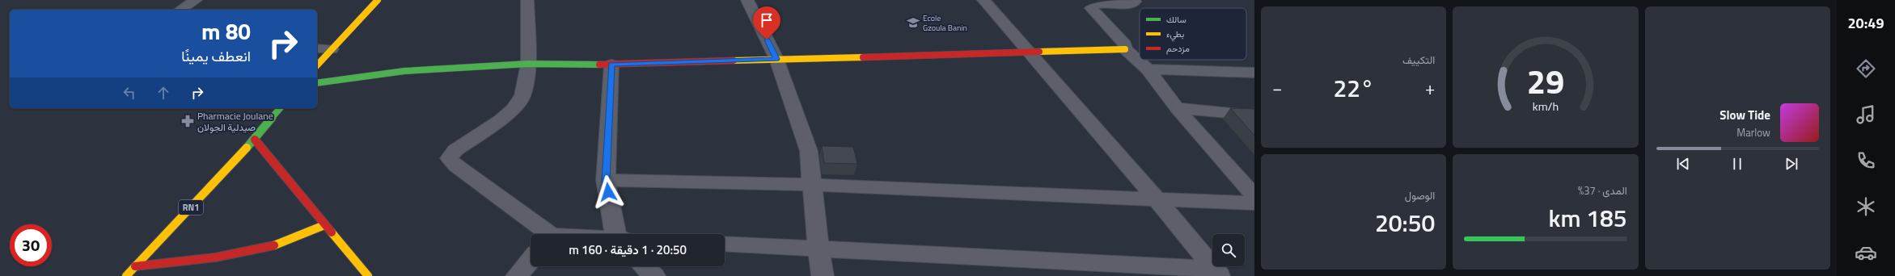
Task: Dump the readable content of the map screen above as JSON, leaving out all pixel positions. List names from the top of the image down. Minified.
{"streets":{"street":["RN1"]},"places":{"school or university":["Ecole Gzoula Banin"],"pharmacy":["Pharmacie Joulane صيدلية الجولان"]},"legend":["سالك","بطيء","مزدحم"],"page":{"tabs":"20:49","tile":["التكييف",["المدى · 37%","185 km"],["الوصول","20:50"]],"turn":["80 m","انعطف يمينًا"],"heat":["−","22°","+"],"song":["Slow Tide","Marlow"],"limit":"30","trip":"20:50 · 1 دقيقة · 160 m","gauge":["29","km/h"]}}
